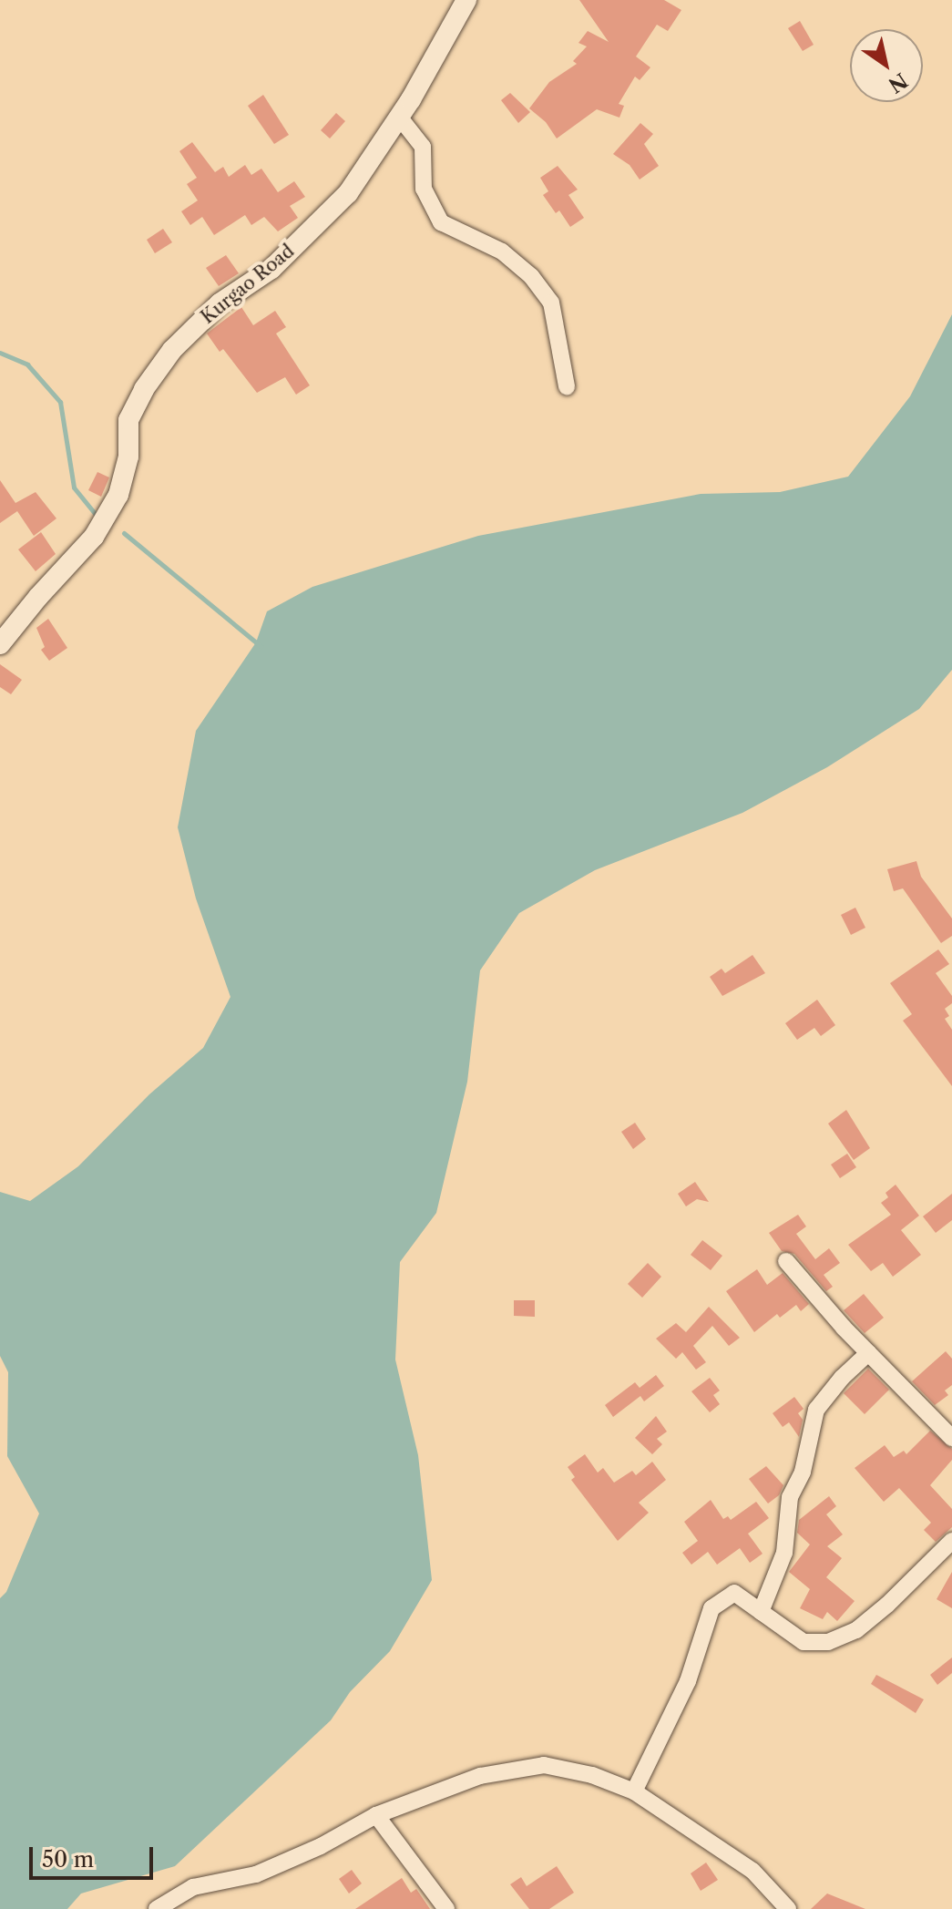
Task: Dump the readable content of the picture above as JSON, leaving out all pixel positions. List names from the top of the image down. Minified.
{"streets":{"street":["Kurgao Road"]},"scale_bar":"50 m","north":"bottom right"}
